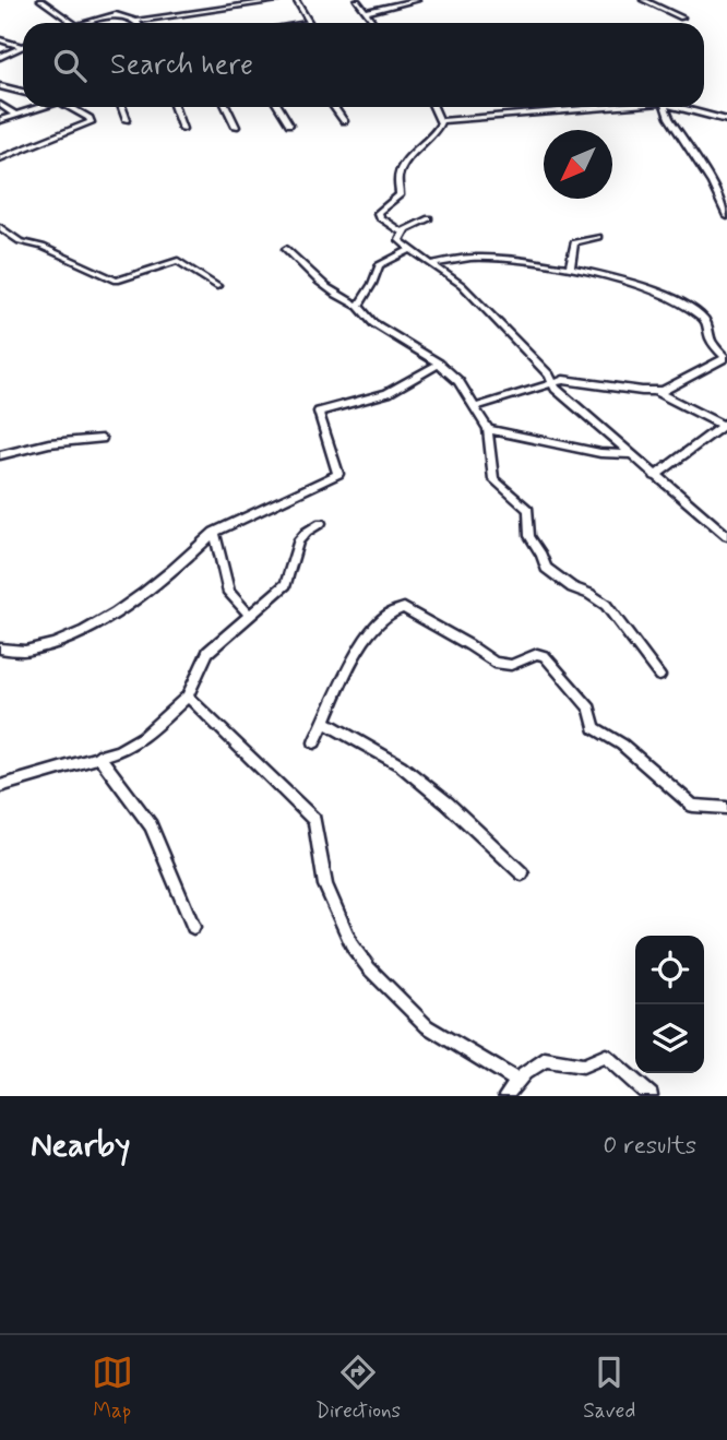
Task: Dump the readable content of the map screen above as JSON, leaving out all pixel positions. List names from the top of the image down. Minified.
{"north":"bottom left","page":{"search":"Search here","heading":["Nearby","0 results"],"nav":["Map","Directions","Saved"]}}
